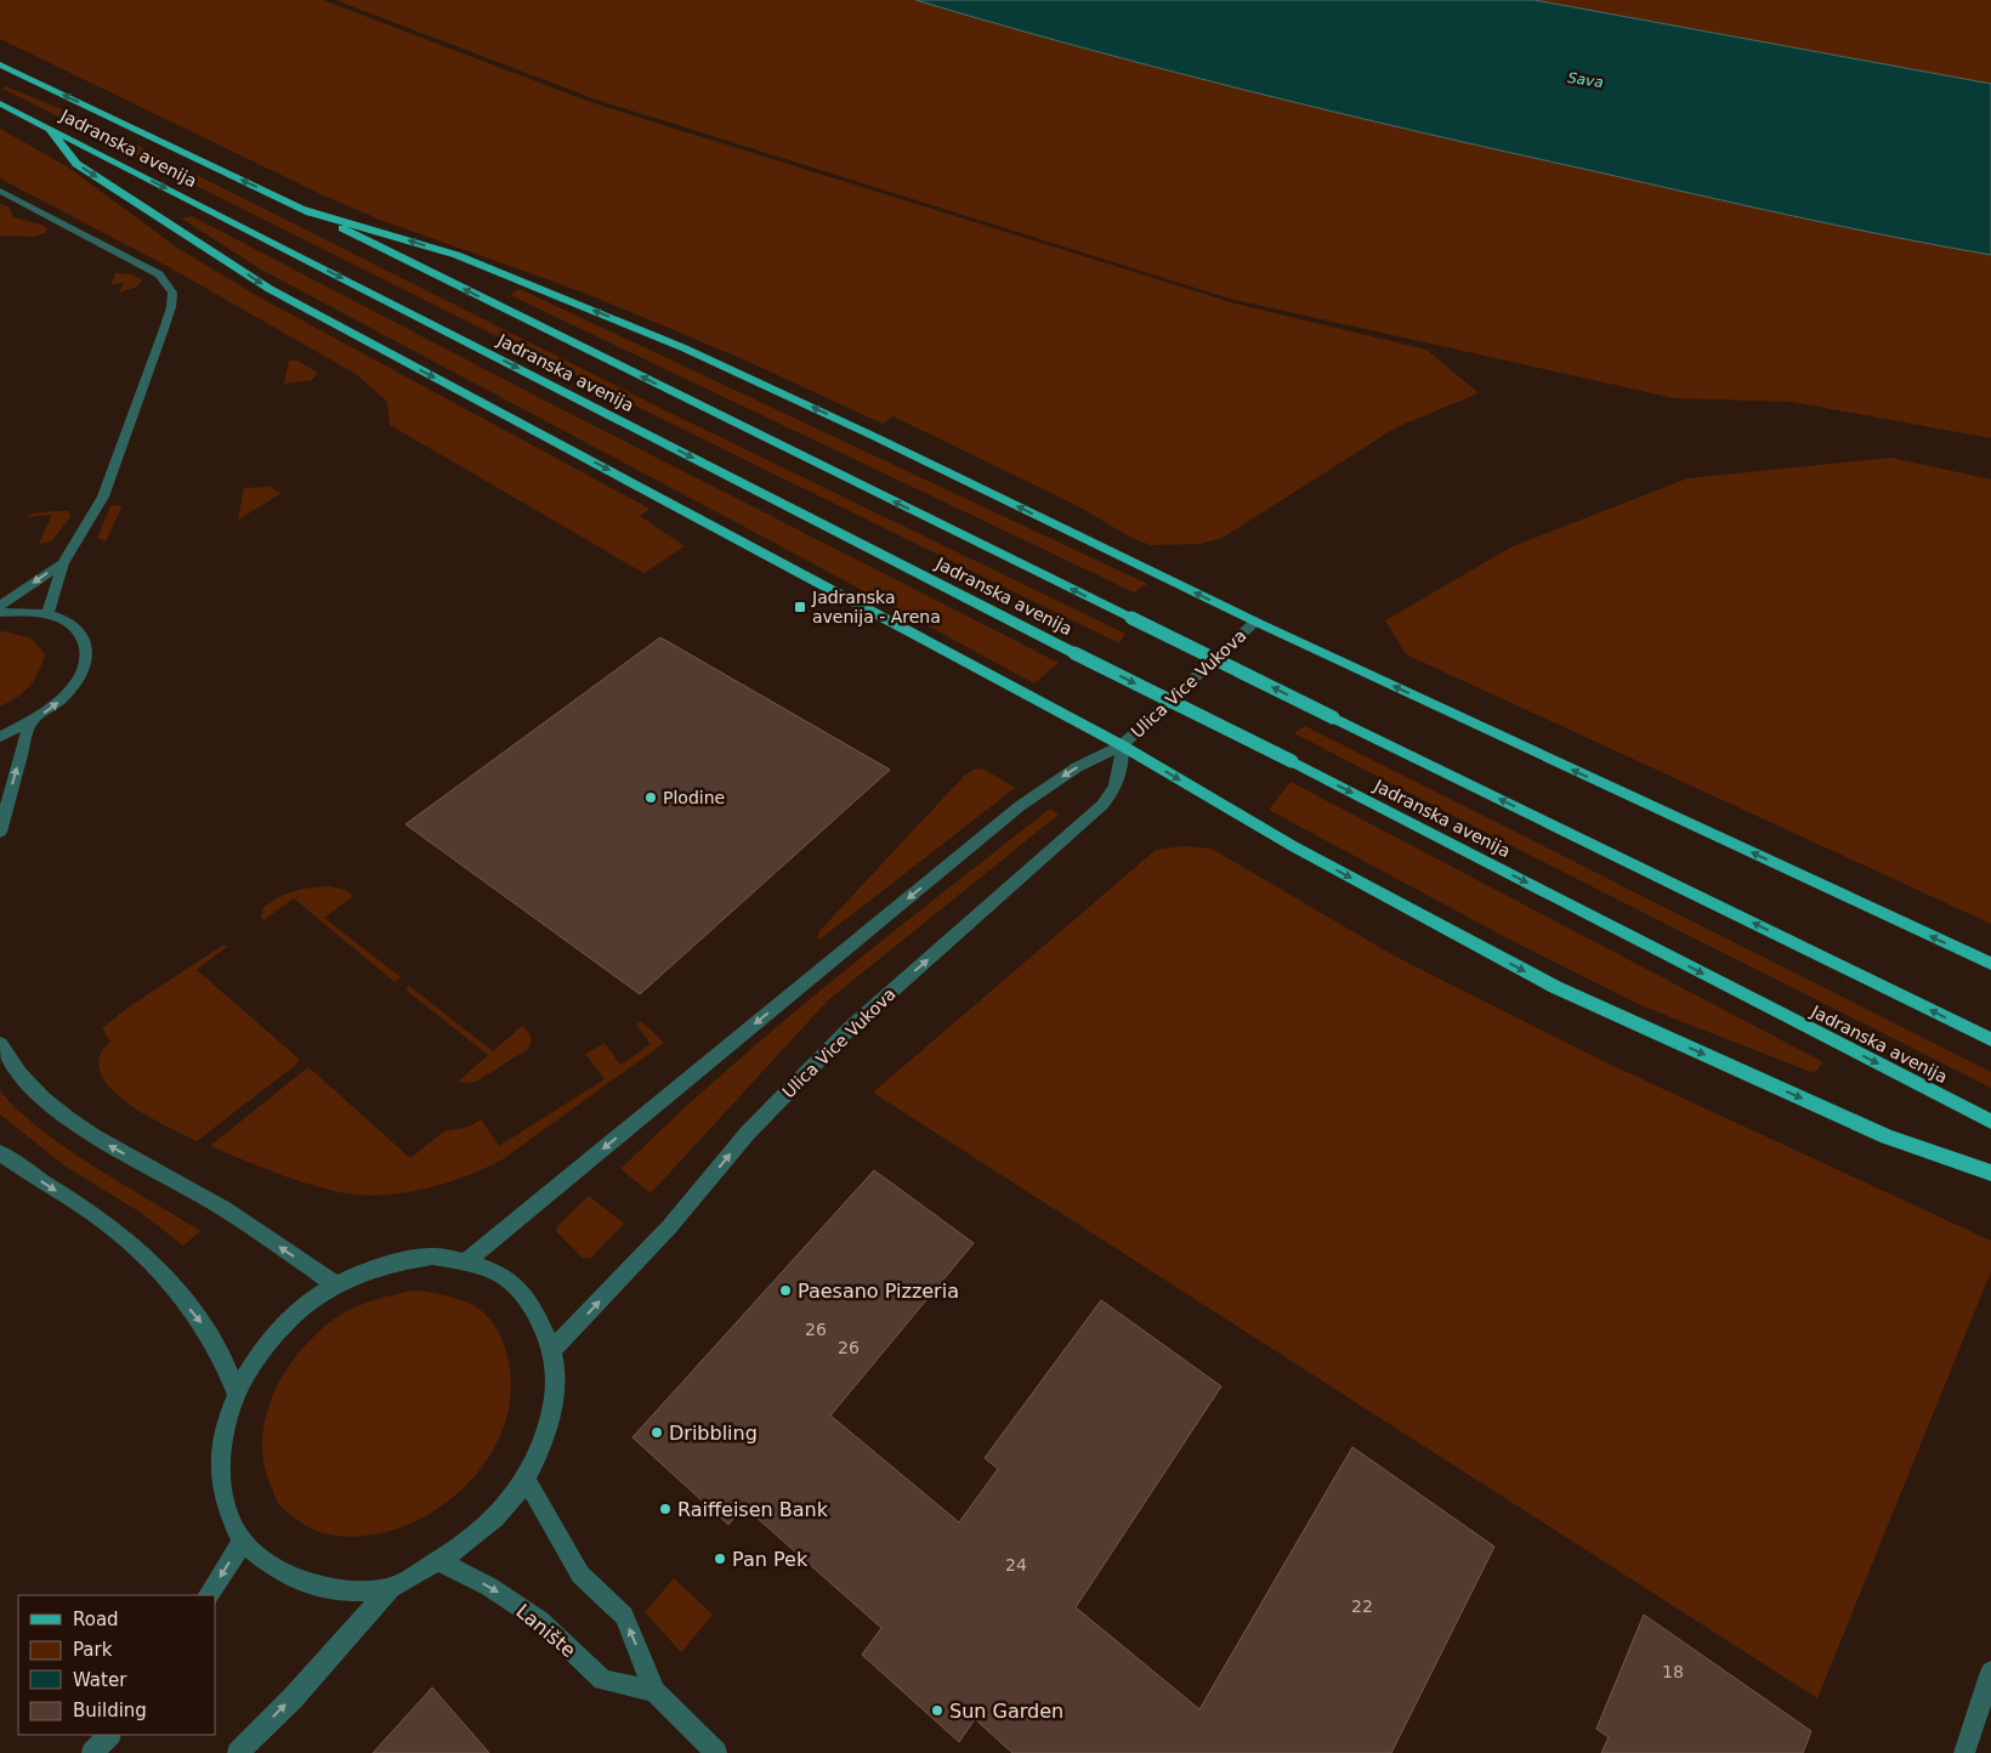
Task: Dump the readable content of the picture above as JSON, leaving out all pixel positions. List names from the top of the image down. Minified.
{"streets":{"main road":["Jadranska avenija"],"street":["Ulica Vice Vukova","Lanište"]},"one_way":["Lanište"],"water":["Sava"],"places":{"transit":["Jadranska avenija - Arena"],"other":["Plodine","Paesano Pizzeria","Dribbling","Raiffeisen Bank","Pan Pek","Sun Garden"]},"house_numbers":["26","26","24","22","18"],"legend":["Road","Park","Water","Building"]}
